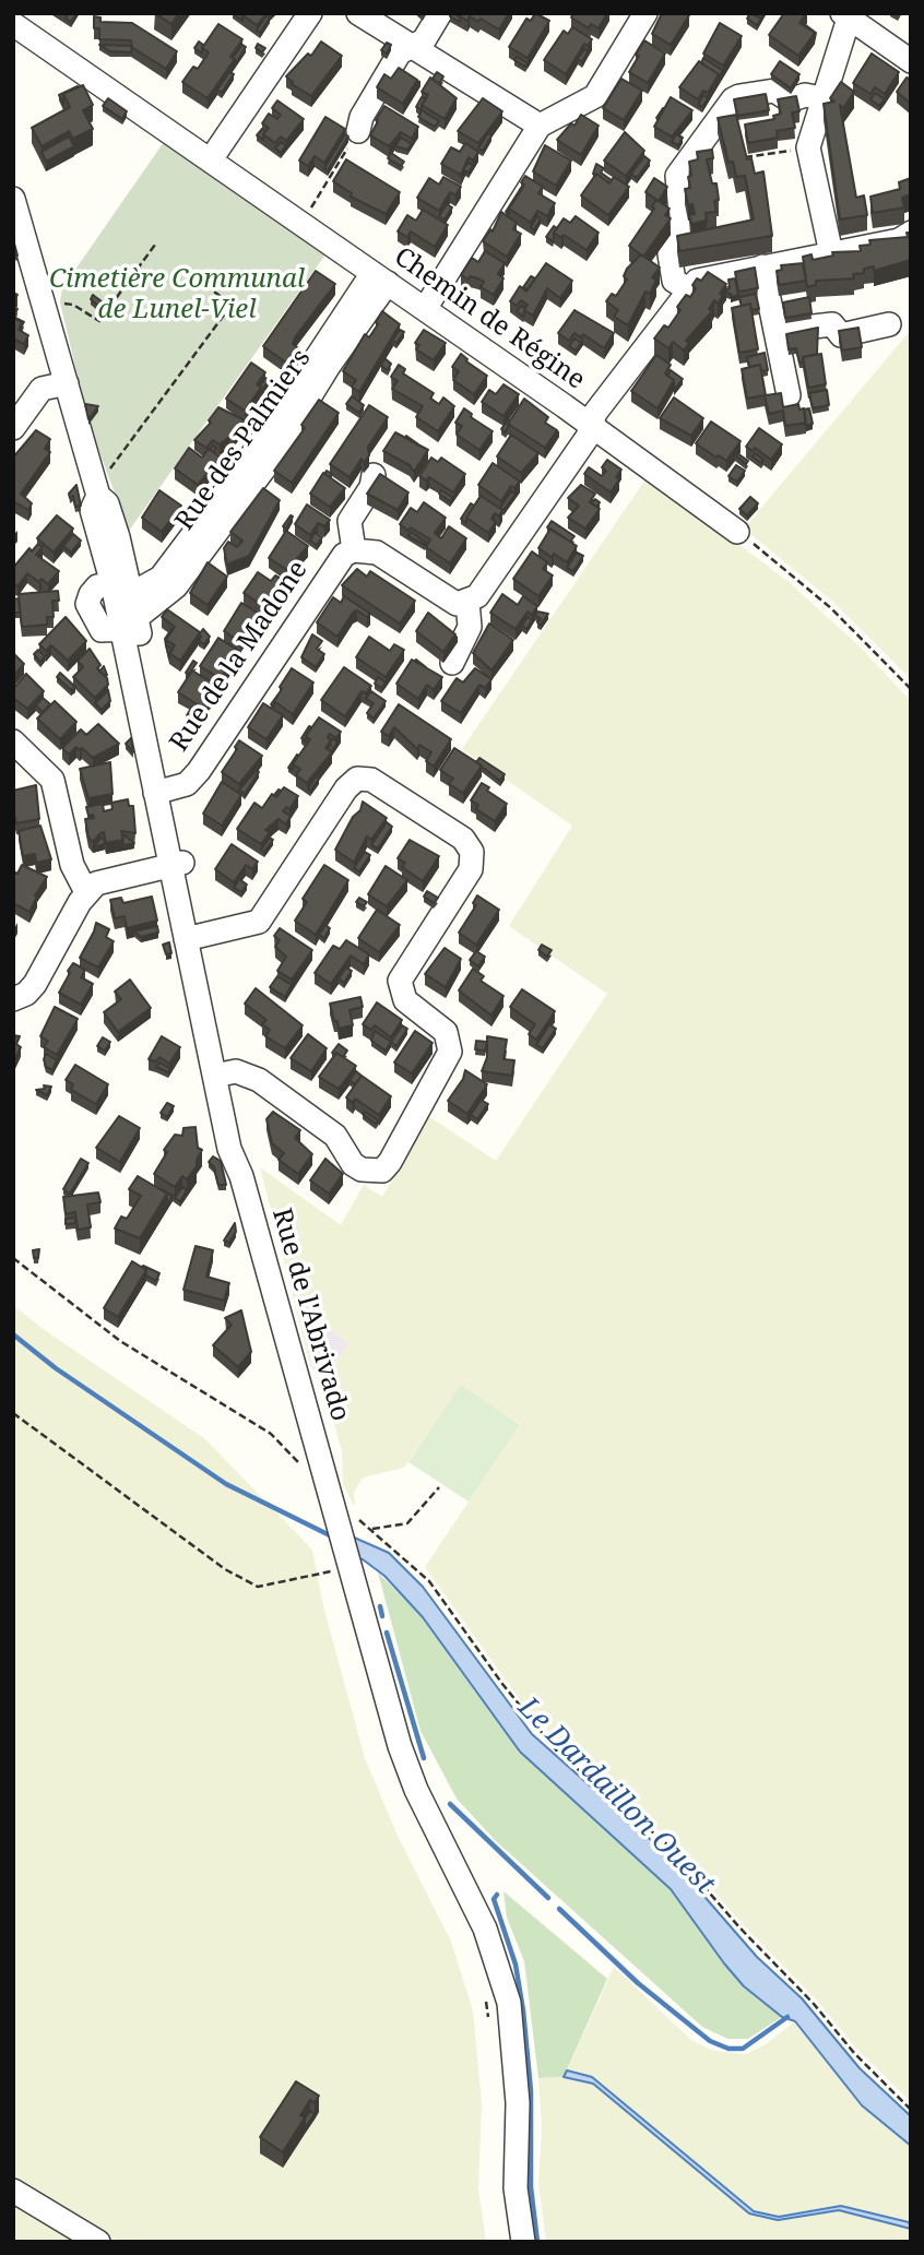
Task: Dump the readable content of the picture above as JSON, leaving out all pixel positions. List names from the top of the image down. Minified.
{"streets":{"street":["Chemin de Régine","Rue des Palmiers","Rue de la Madone","Rue de l'Abrivado"]},"crossings":[["Chemin de Régine","Rue des Palmiers"],["Rue des Palmiers","Rue de l'Abrivado"],["Rue de la Madone","Rue de l'Abrivado"]],"water":["Le Dardaillon Ouest"],"parks":["Cimetière Communal de Lunel-Viel"]}
